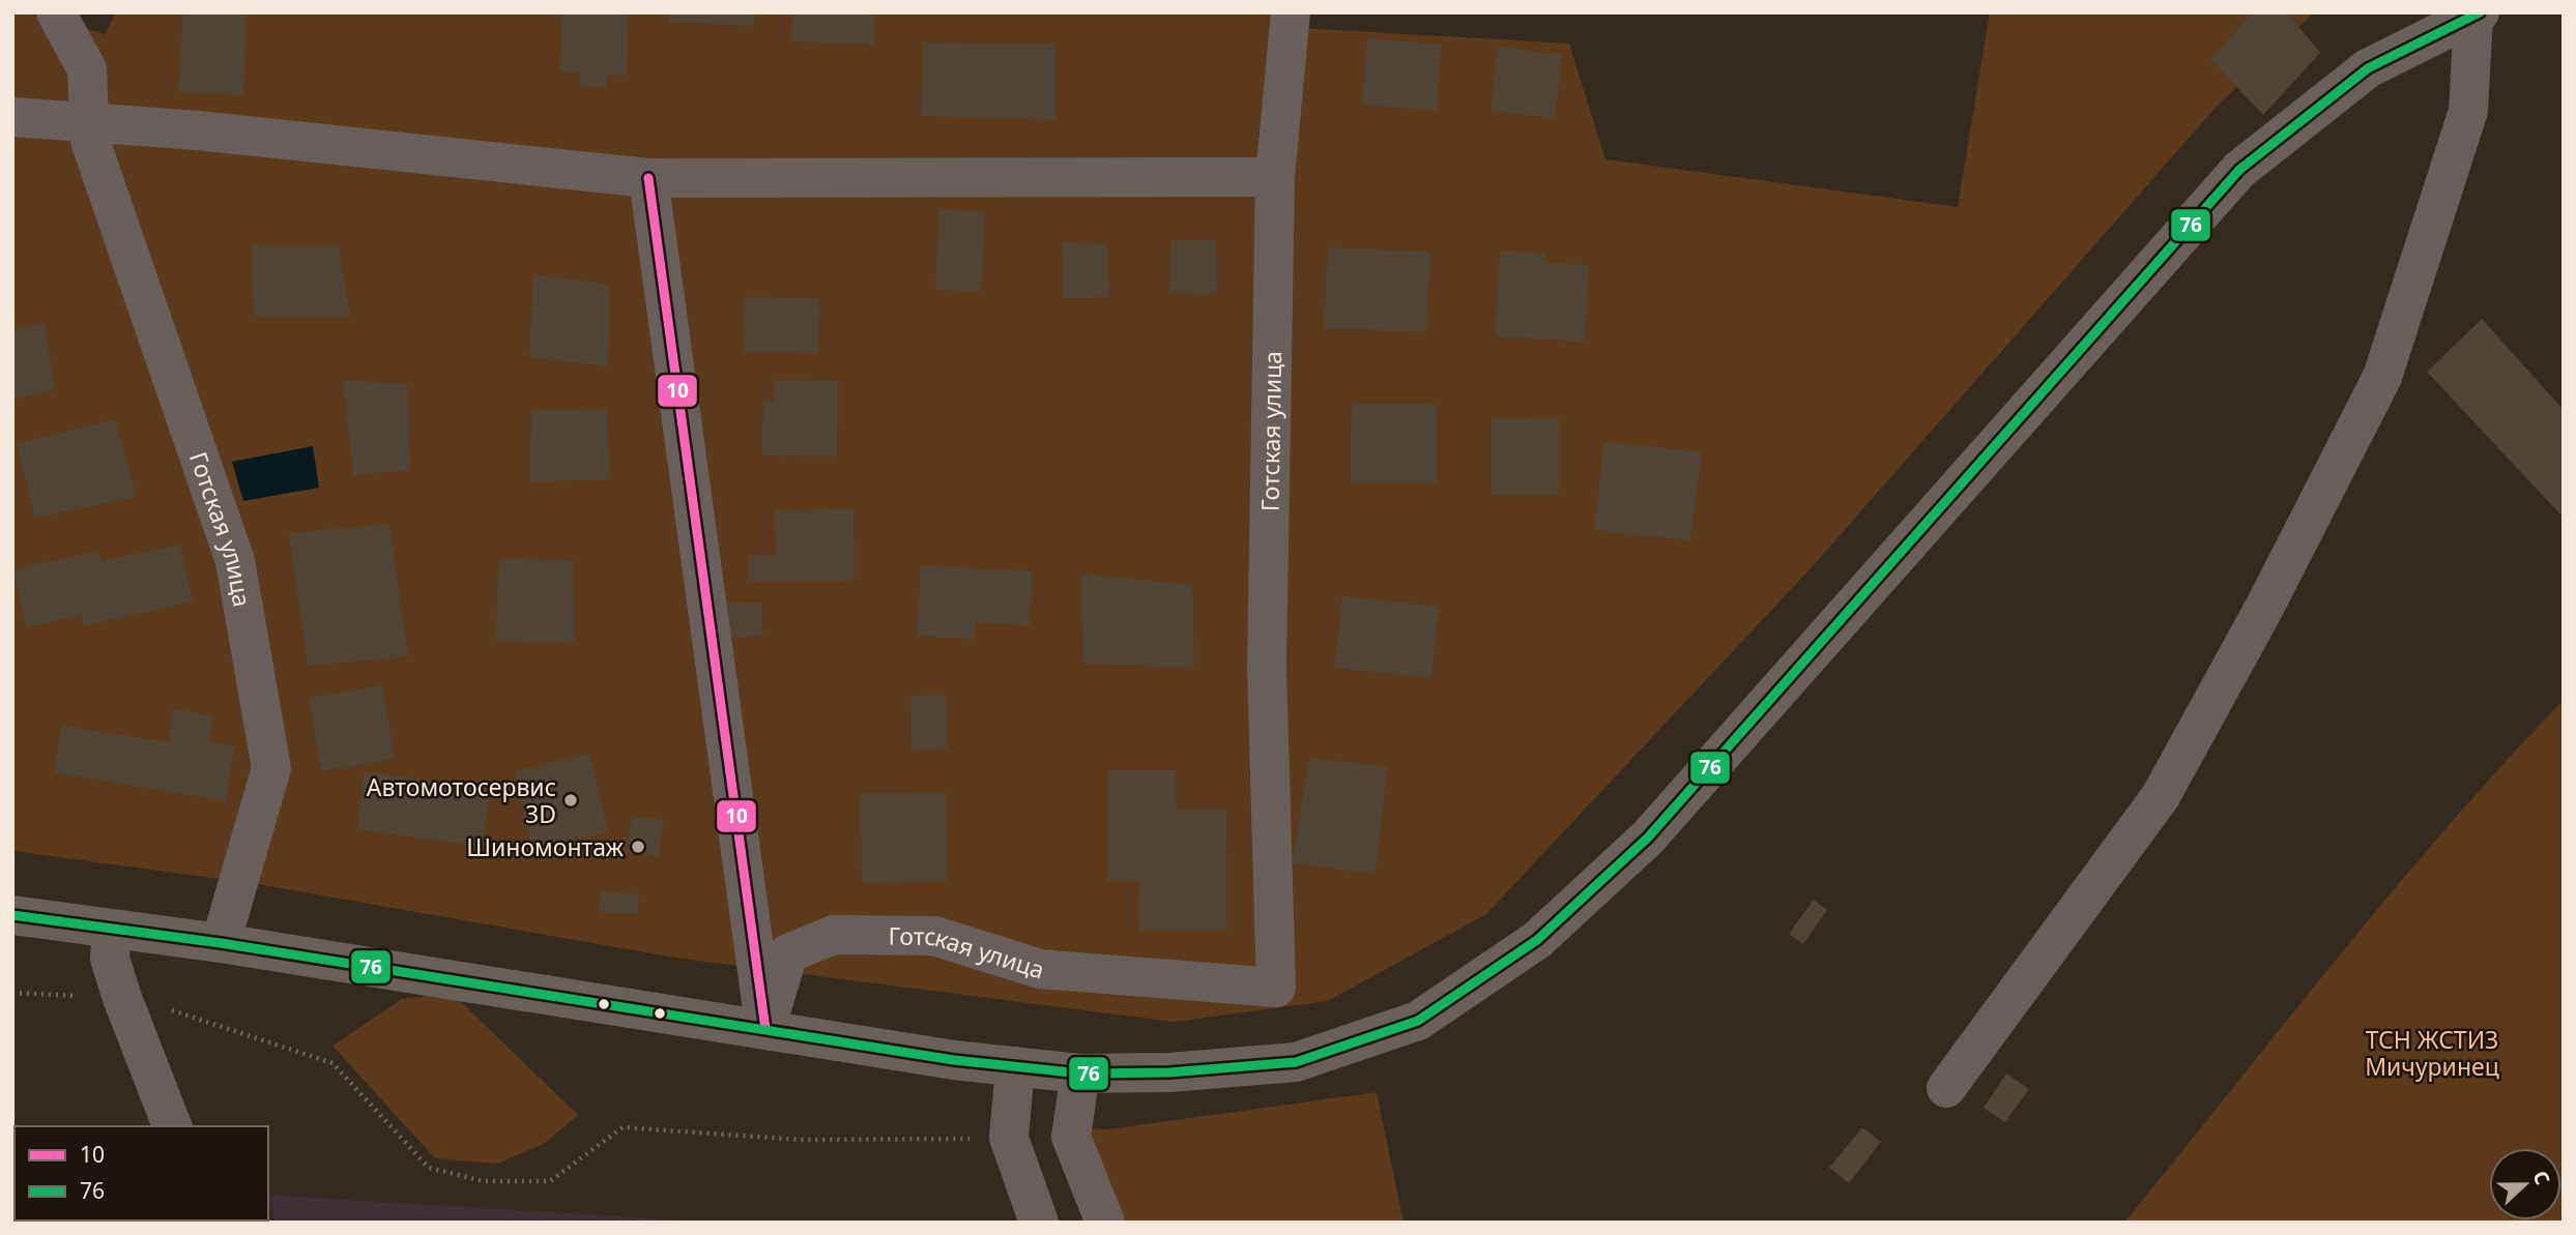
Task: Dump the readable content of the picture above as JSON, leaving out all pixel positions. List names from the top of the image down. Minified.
{"streets":{"street":["Готская улица"]},"parks":["ТСН ЖСТИЗ Мичуринец"],"places":["Автомотосервис 3D","Шиномонтаж"],"lines":["transit line 76","transit line 10"],"legend":["10","76"],"north":"right"}
